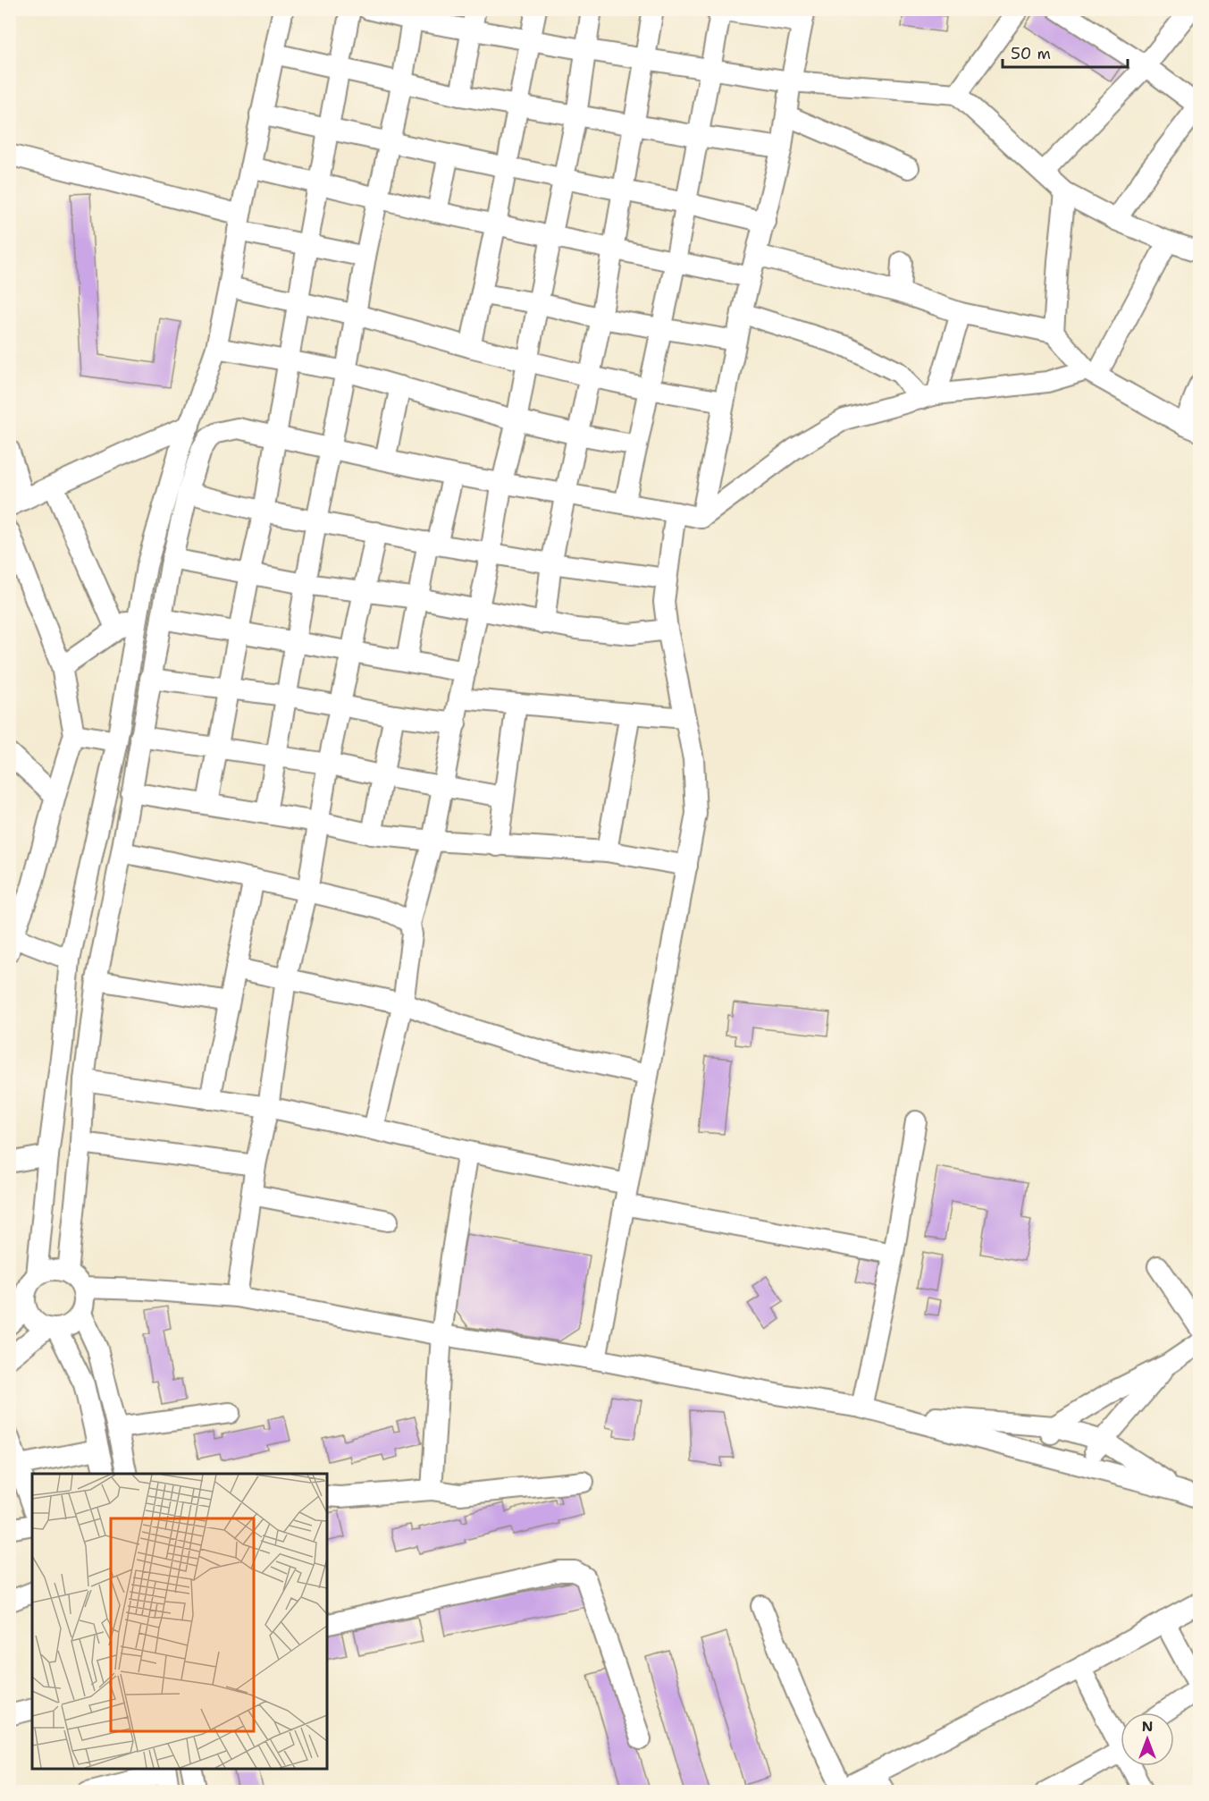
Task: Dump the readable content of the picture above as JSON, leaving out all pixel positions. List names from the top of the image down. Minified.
{"scale_bar":"50 m","north":"top"}
